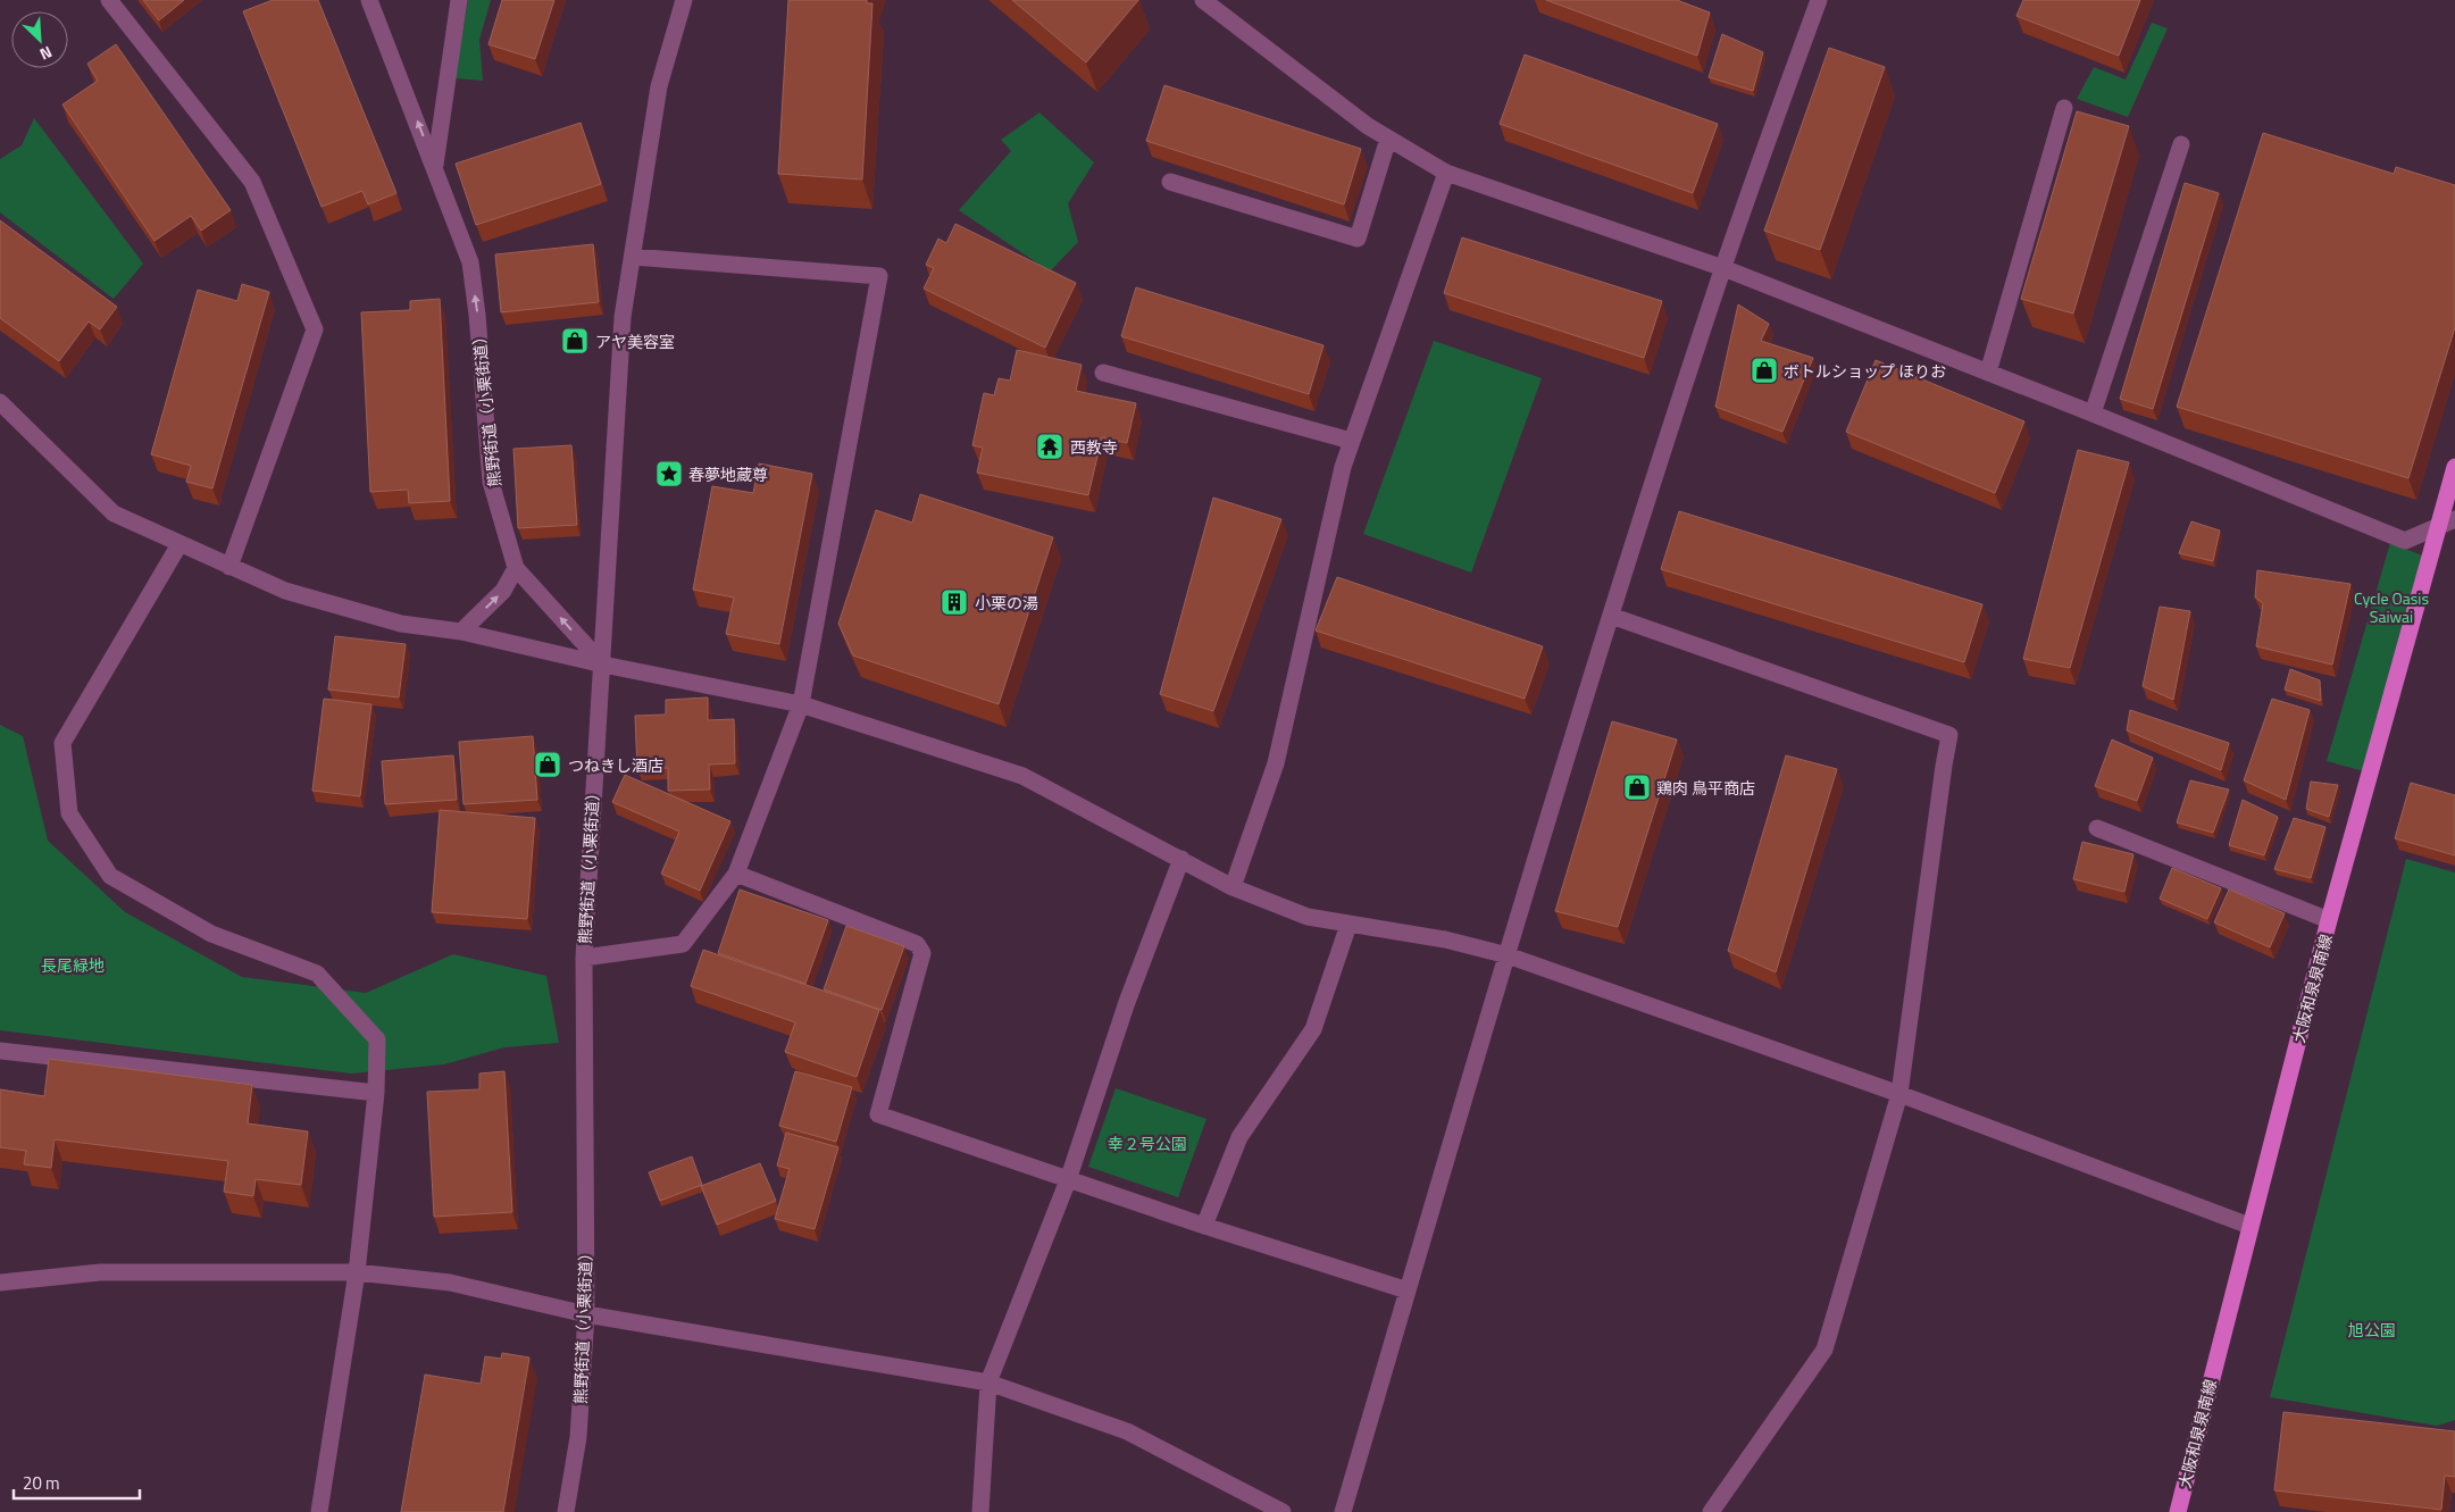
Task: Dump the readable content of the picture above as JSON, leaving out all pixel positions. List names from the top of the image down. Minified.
{"streets":{"main road":["大阪和泉泉南線"],"street":["熊野街道（小栗街道）"]},"parks":["Cycle Oasis Saiwai","長尾緑地","幸２号公園","旭公園"],"places":{"shop":["アヤ美容室","ボトルショップ ほりお","つねきし酒店","鶏肉 鳥平商店"],"temple":["西教寺"],"place":["春夢地蔵尊"],"building":["小栗の湯"]},"scale_bar":"20 m","north":"bottom right"}
